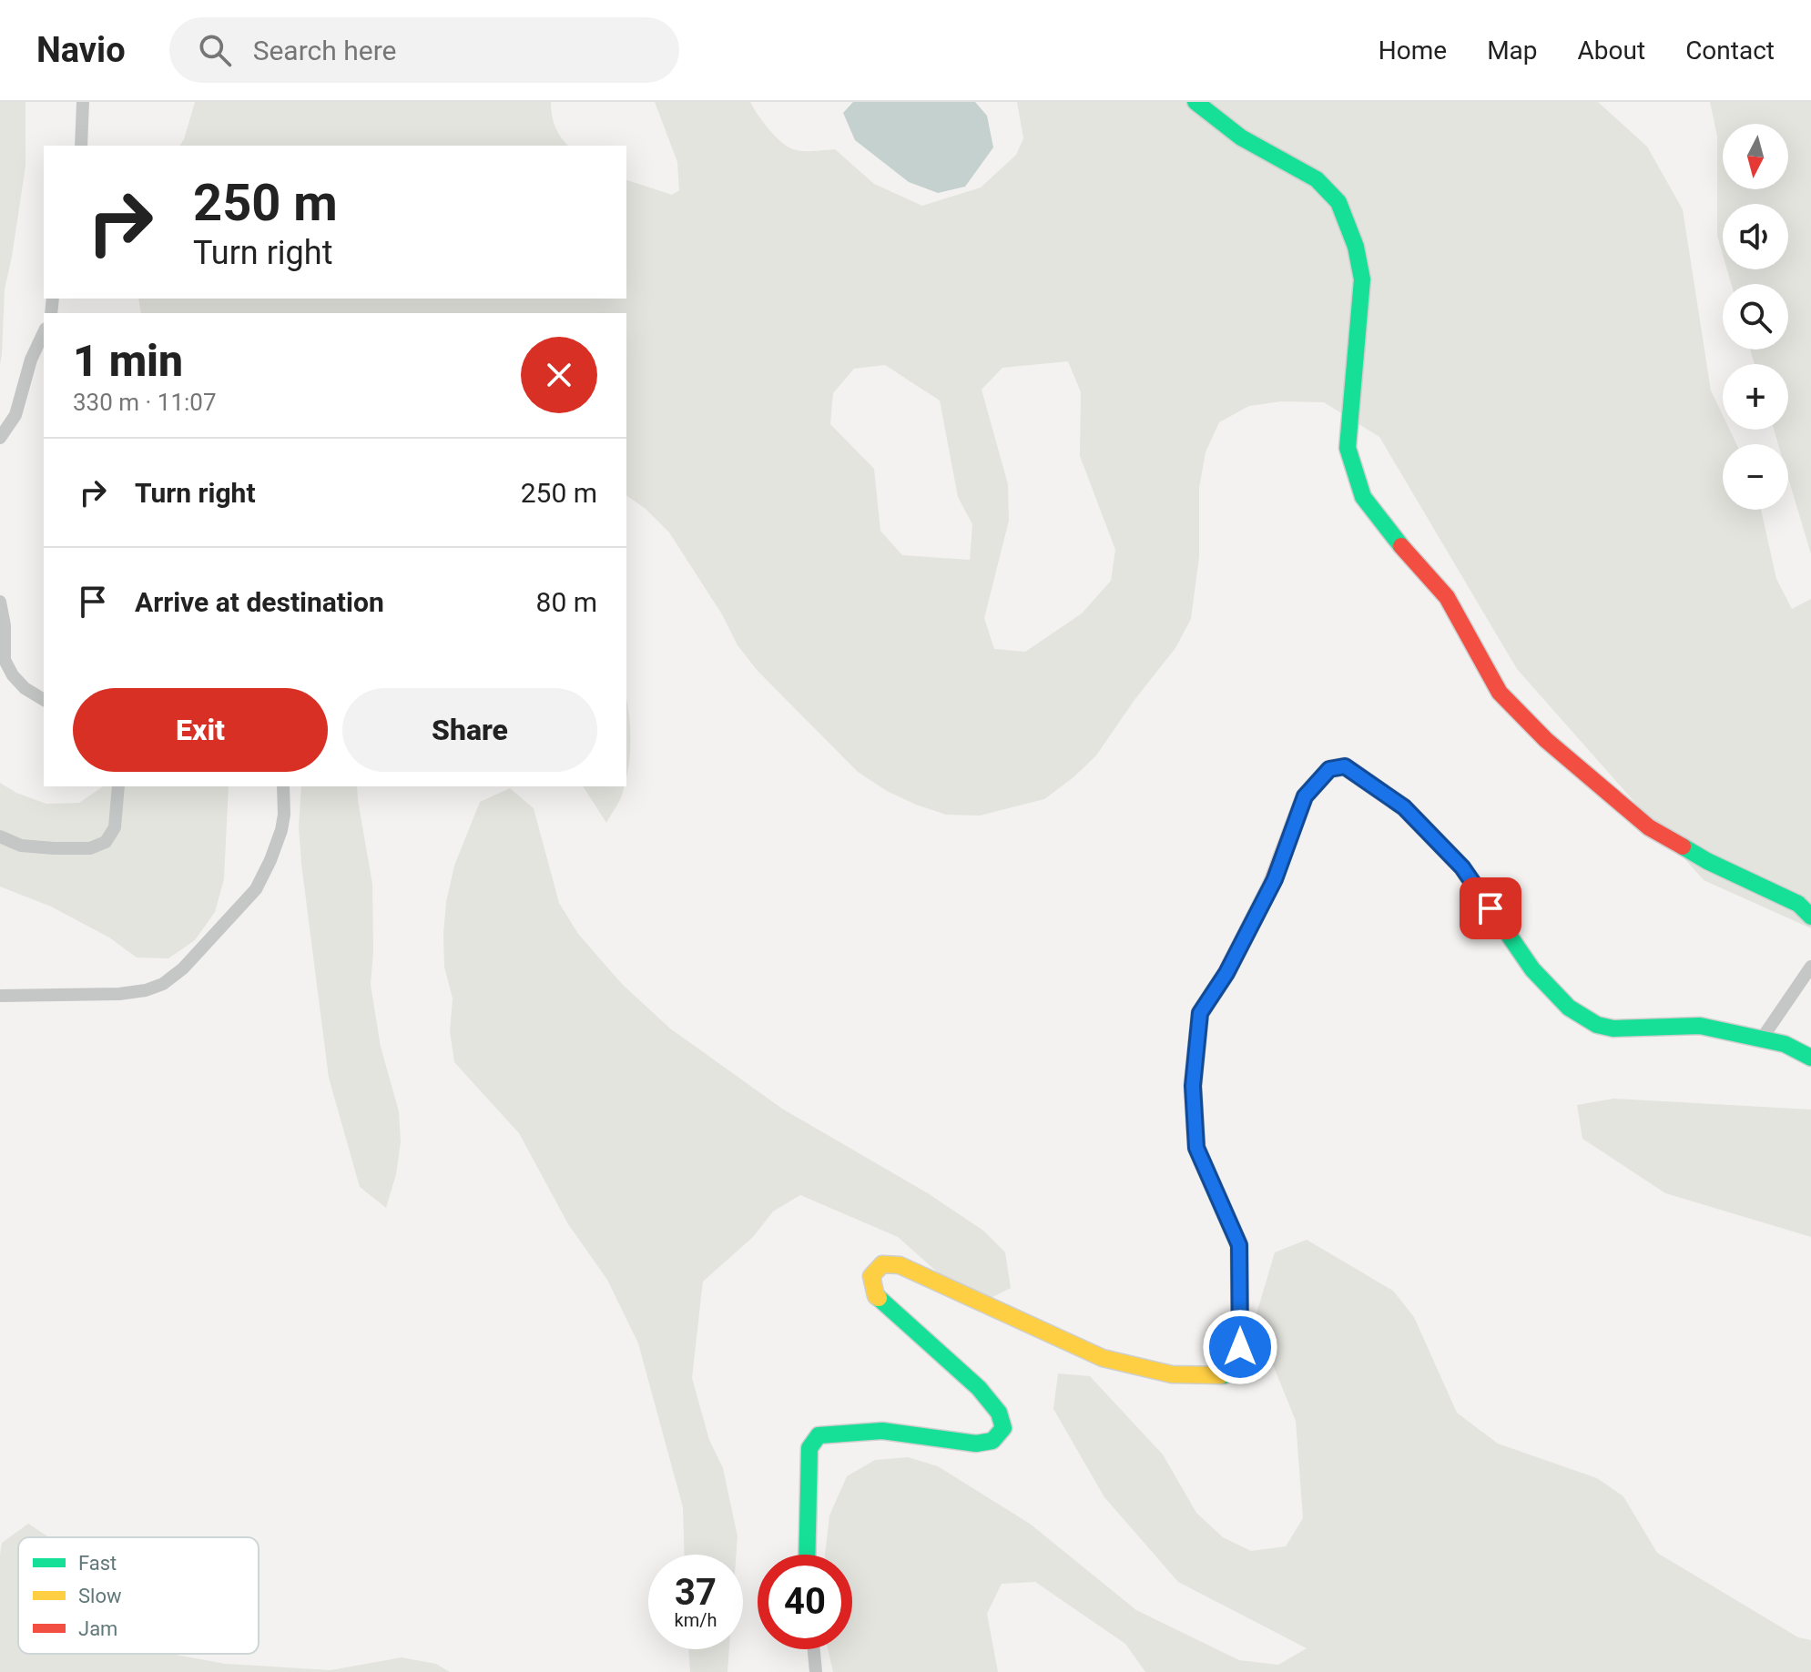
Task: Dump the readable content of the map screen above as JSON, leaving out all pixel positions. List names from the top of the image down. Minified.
{"legend":["Fast","Slow","Jam"],"north":"bottom","page":{"header":"Navio","search":"Search here","nav":["Home","Map","About","Contact"],"map_buttons":["+","−"],"turn":["250 m","Turn right"],"heading":["1 min","330 m · 11:07"],"list":[{"name":"Turn right","value":"250 m"},{"name":"Arrive at destination","value":"80 m"}],"buttons":["Exit","Share"],"speed":"37 km/h","limit":"40"}}
